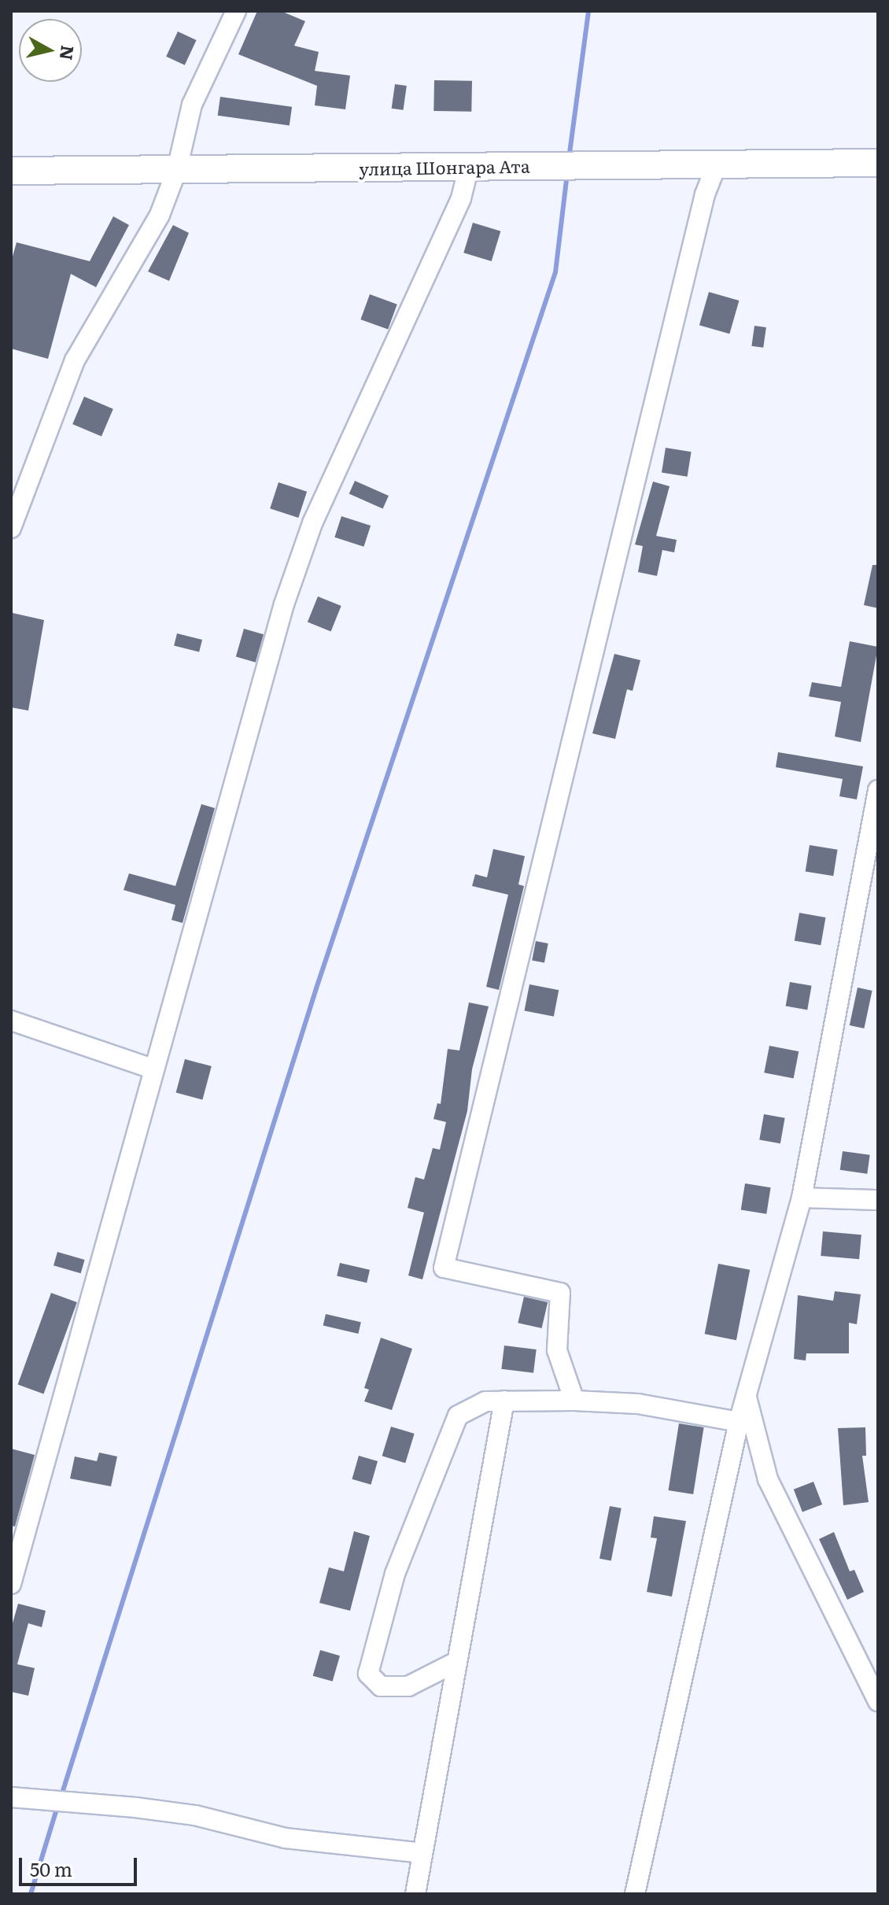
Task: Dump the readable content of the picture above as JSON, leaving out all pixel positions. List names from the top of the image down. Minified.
{"streets":{"main road":["улица Шонгара Ата"]},"scale_bar":"50 m","north":"right"}
